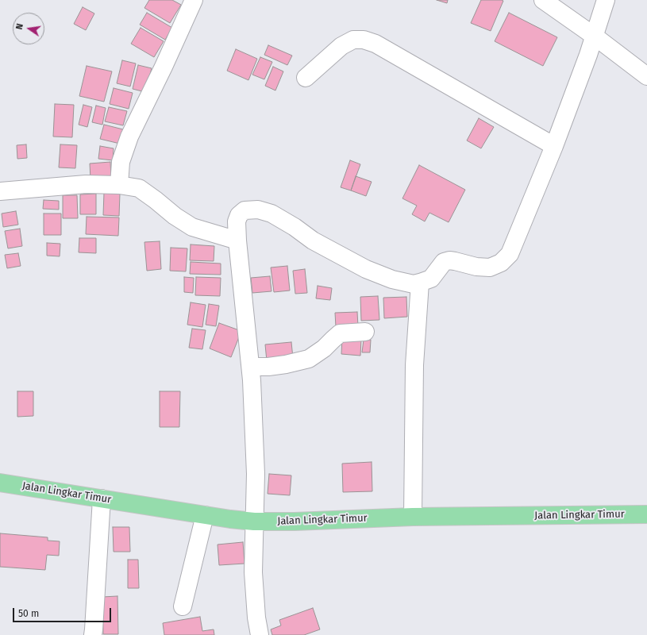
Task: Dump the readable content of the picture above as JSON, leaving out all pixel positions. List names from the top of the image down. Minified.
{"streets":{"highway":["Jalan Lingkar Timur"]},"scale_bar":"50 m","north":"left"}
